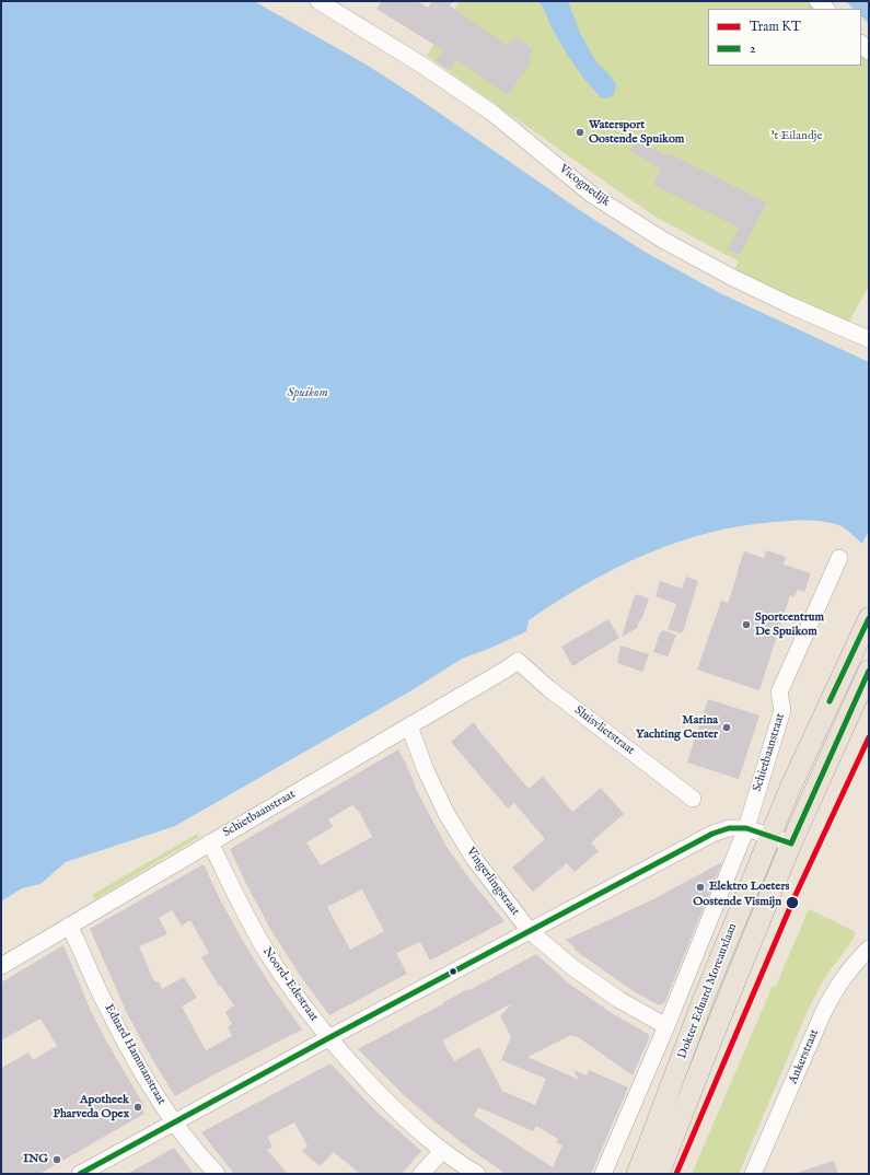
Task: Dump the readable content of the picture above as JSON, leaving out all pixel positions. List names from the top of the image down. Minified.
{"streets":{"main road":["Dokter Eduard Moreauxlaan"],"street":["Vicognedijk","Sluisvlietstraat","Schietbaanstraat","Vingerlingstraat","Noord-Edestraat","Eduard Hammanstraat","Ankerstraat"]},"crossings":[["Sluisvlietstraat","Schietbaanstraat"],["Schietbaanstraat","Vingerlingstraat"],["Schietbaanstraat","Noord-Edestraat"],["Schietbaanstraat","Dokter Eduard Moreauxlaan"],["Schietbaanstraat","Eduard Hammanstraat"],["Vingerlingstraat","Dokter Eduard Moreauxlaan"]],"water":["Spuikom"],"parks":["'t Eilandje"],"places":["Watersport Oostende Spuikom","Sportcentrum De Spuikom","Marina Yachting Center","Elektro Loeters","Oostende Vismijn","Apotheek Pharveda Opex","ING"],"lines":["transit line 2","tram line KT"],"legend":["Tram KT","2"]}
